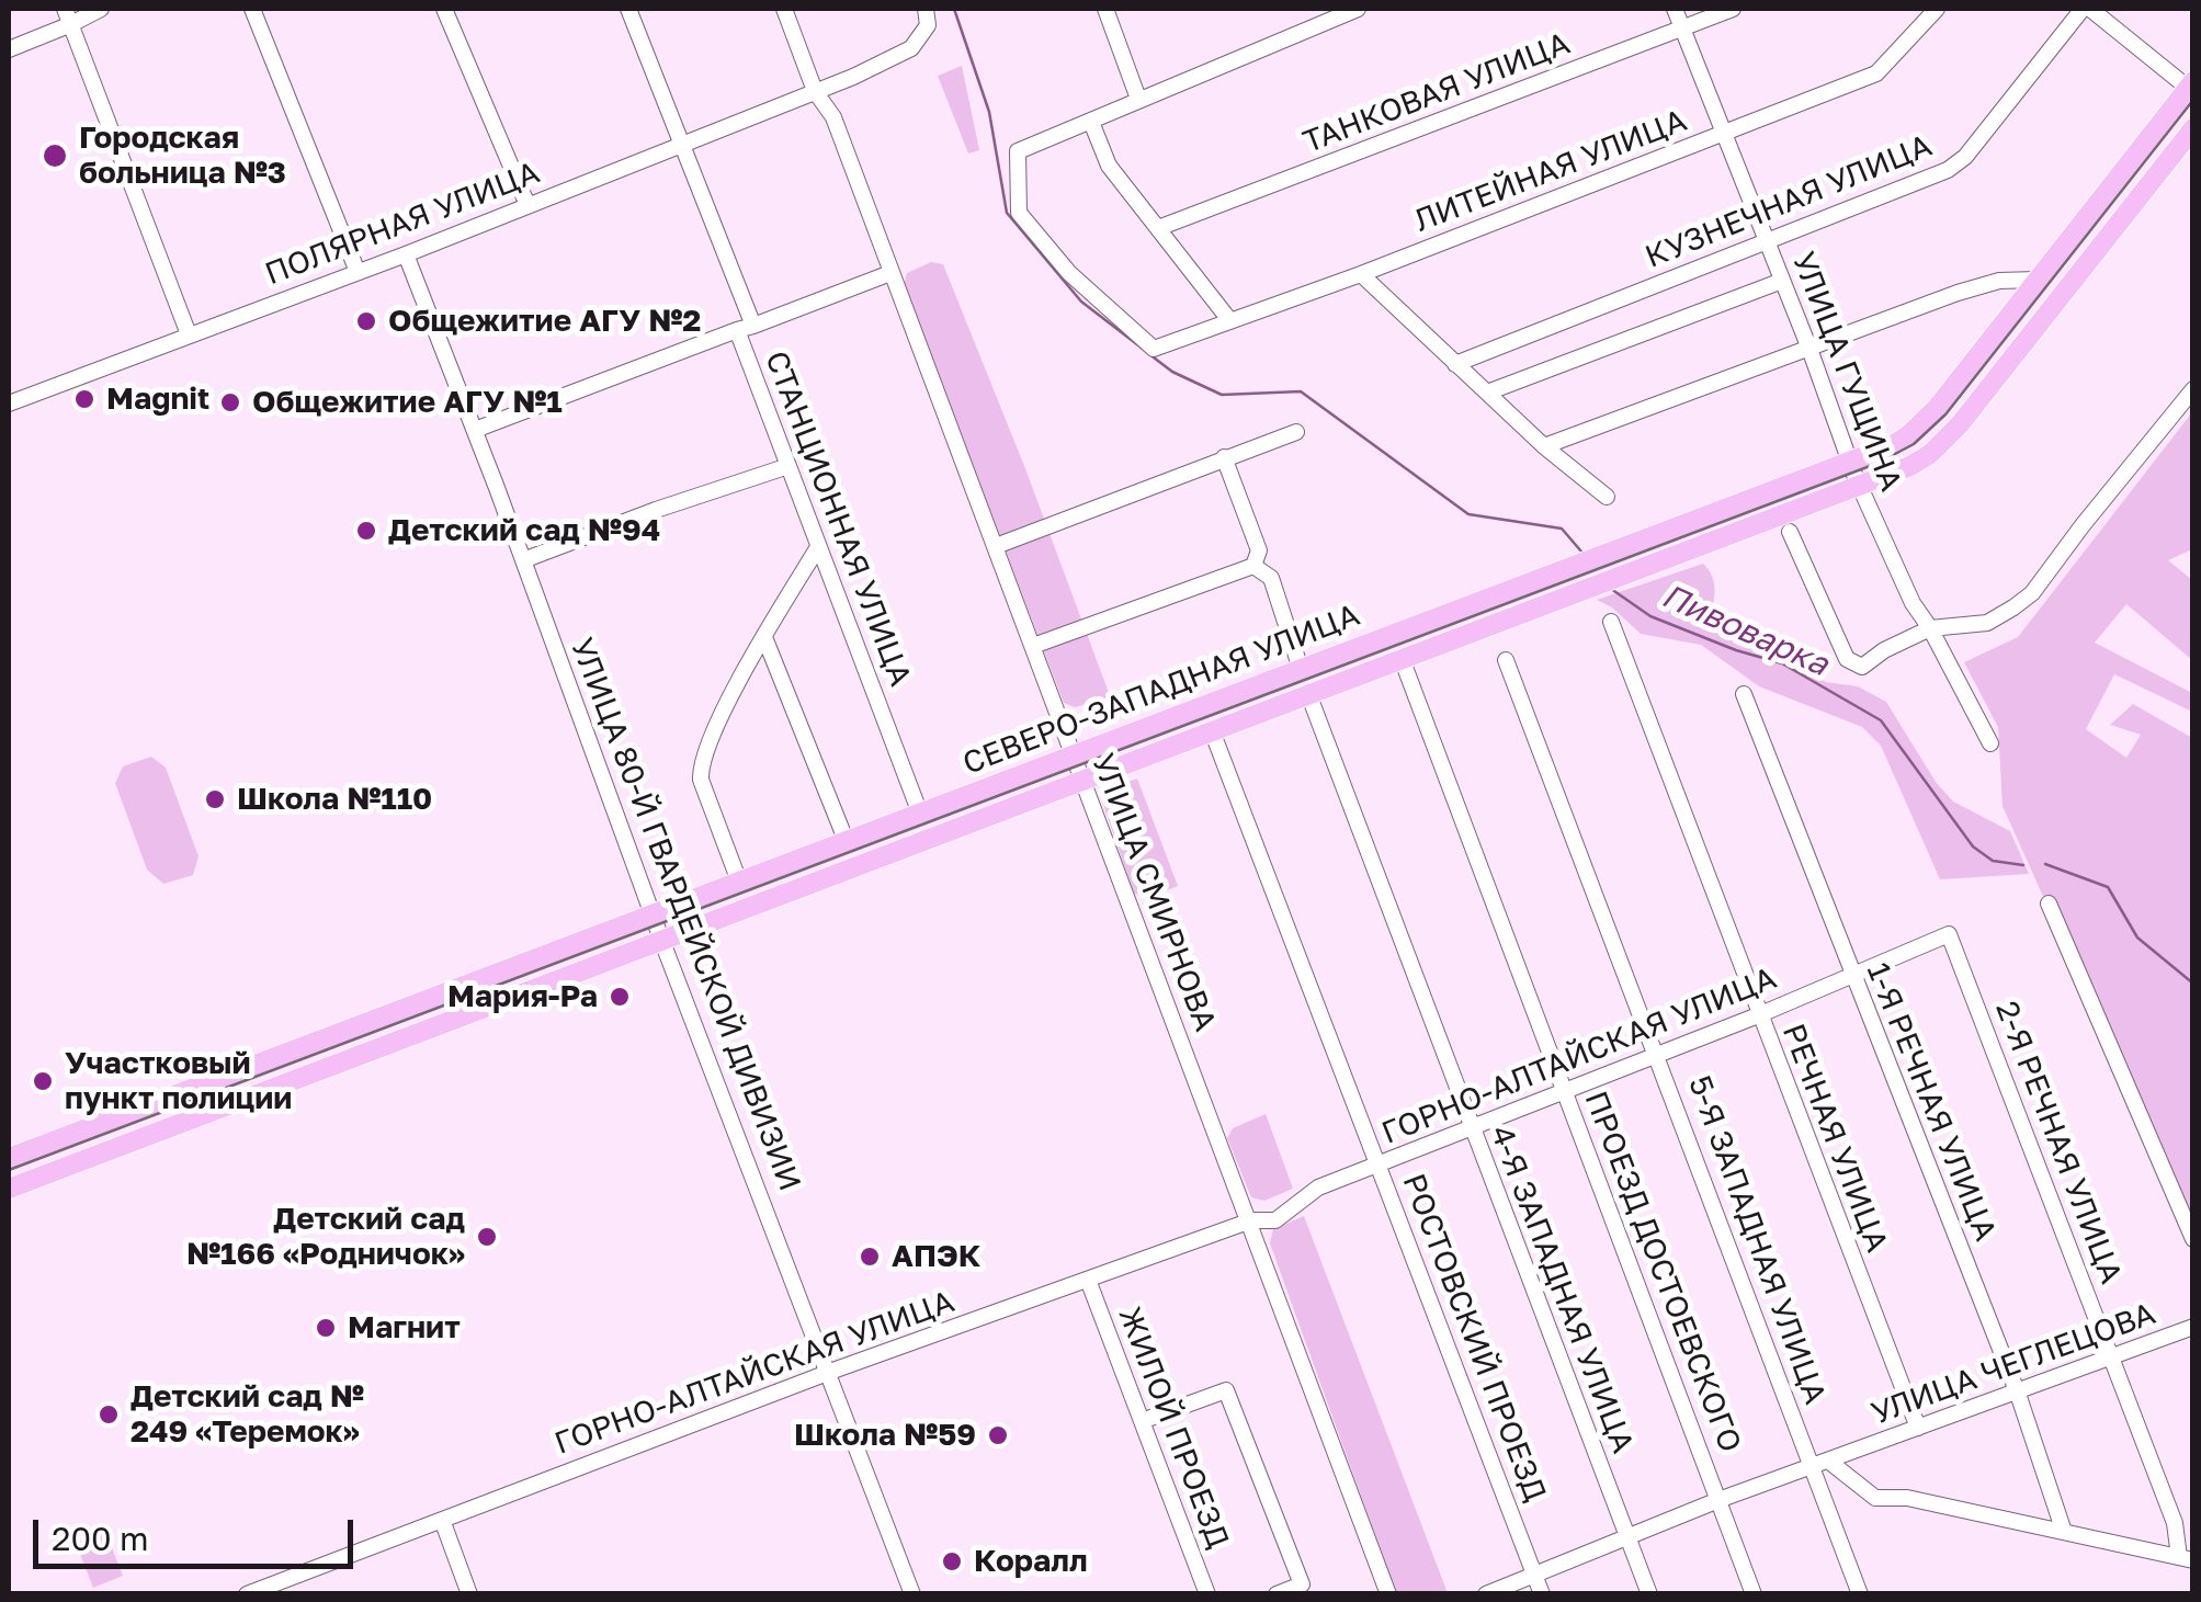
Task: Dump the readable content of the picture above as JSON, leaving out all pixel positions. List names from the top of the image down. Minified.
{"streets":{"main road":["СЕВЕРО-ЗАПАДНАЯ УЛИЦА"],"street":["ТАНКОВАЯ УЛИЦА","ЛИТЕЙНАЯ УЛИЦА","КУЗНЕЧНАЯ УЛИЦА","ПОЛЯРНАЯ УЛИЦА","УЛИЦА ГУЩИНА","СТАНЦИОННАЯ УЛИЦА","УЛИЦА СМИРНОВА","УЛИЦА 80-Й ГВАРДЕЙСКОЙ ДИВИЗИИ","ГОРНО-АЛТАЙСКАЯ УЛИЦА","1-Я РЕЧНАЯ УЛИЦА","РЕЧНАЯ УЛИЦА","2-Я РЕЧНАЯ УЛИЦА","5-Я ЗАПАДНАЯ УЛИЦА","ПРОЕЗД ДОСТОЕВСКОГО","4-Я ЗАПАДНАЯ УЛИЦА","РОСТОВСКИЙ ПРОЕЗД","УЛИЦА ЧЕГЛЕЦОВА","ЖИЛОЙ ПРОЕЗД"]},"crossings":[["ТАНКОВАЯ УЛИЦА","УЛИЦА ГУЩИНА"],["ЛИТЕЙНАЯ УЛИЦА","УЛИЦА ГУЩИНА"],["КУЗНЕЧНАЯ УЛИЦА","УЛИЦА ГУЩИНА"],["ПОЛЯРНАЯ УЛИЦА","СТАНЦИОННАЯ УЛИЦА"],["ПОЛЯРНАЯ УЛИЦА","УЛИЦА СМИРНОВА"],["ПОЛЯРНАЯ УЛИЦА","УЛИЦА 80-Й ГВАРДЕЙСКОЙ ДИВИЗИИ"],["УЛИЦА ГУЩИНА","СЕВЕРО-ЗАПАДНАЯ УЛИЦА"],["СТАНЦИОННАЯ УЛИЦА","СЕВЕРО-ЗАПАДНАЯ УЛИЦА"],["СЕВЕРО-ЗАПАДНАЯ УЛИЦА","УЛИЦА СМИРНОВА"],["СЕВЕРО-ЗАПАДНАЯ УЛИЦА","УЛИЦА 80-Й ГВАРДЕЙСКОЙ ДИВИЗИИ"],["СЕВЕРО-ЗАПАДНАЯ УЛИЦА","ПРОЕЗД ДОСТОЕВСКОГО"],["СЕВЕРО-ЗАПАДНАЯ УЛИЦА","4-Я ЗАПАДНАЯ УЛИЦА"],["СЕВЕРО-ЗАПАДНАЯ УЛИЦА","РОСТОВСКИЙ ПРОЕЗД"],["УЛИЦА СМИРНОВА","ГОРНО-АЛТАЙСКАЯ УЛИЦА"],["УЛИЦА 80-Й ГВАРДЕЙСКОЙ ДИВИЗИИ","ГОРНО-АЛТАЙСКАЯ УЛИЦА"],["ГОРНО-АЛТАЙСКАЯ УЛИЦА","1-Я РЕЧНАЯ УЛИЦА"],["ГОРНО-АЛТАЙСКАЯ УЛИЦА","РЕЧНАЯ УЛИЦА"],["ГОРНО-АЛТАЙСКАЯ УЛИЦА","2-Я РЕЧНАЯ УЛИЦА"],["ГОРНО-АЛТАЙСКАЯ УЛИЦА","5-Я ЗАПАДНАЯ УЛИЦА"],["ГОРНО-АЛТАЙСКАЯ УЛИЦА","ПРОЕЗД ДОСТОЕВСКОГО"],["ГОРНО-АЛТАЙСКАЯ УЛИЦА","4-Я ЗАПАДНАЯ УЛИЦА"],["ГОРНО-АЛТАЙСКАЯ УЛИЦА","РОСТОВСКИЙ ПРОЕЗД"],["ГОРНО-АЛТАЙСКАЯ УЛИЦА","ЖИЛОЙ ПРОЕЗД"],["1-Я РЕЧНАЯ УЛИЦА","УЛИЦА ЧЕГЛЕЦОВА"],["РЕЧНАЯ УЛИЦА","УЛИЦА ЧЕГЛЕЦОВА"],["2-Я РЕЧНАЯ УЛИЦА","УЛИЦА ЧЕГЛЕЦОВА"],["5-Я ЗАПАДНАЯ УЛИЦА","УЛИЦА ЧЕГЛЕЦОВА"],["ПРОЕЗД ДОСТОЕВСКОГО","УЛИЦА ЧЕГЛЕЦОВА"],["4-Я ЗАПАДНАЯ УЛИЦА","УЛИЦА ЧЕГЛЕЦОВА"],["РОСТОВСКИЙ ПРОЕЗД","УЛИЦА ЧЕГЛЕЦОВА"]],"water":["Пивоварка"],"places":["Городская больница №3","Общежитие АГУ №2","Magnit","Общежитие АГУ №1","Детский сад №94","Школа №110","Мария-Ра","Участковый пункт полиции","Детский сад №166 «Родничок»","АПЭК","Магнит","Детский сад № 249 «Теремок»","Школа №59","Коралл"],"scale_bar":"200 m"}
